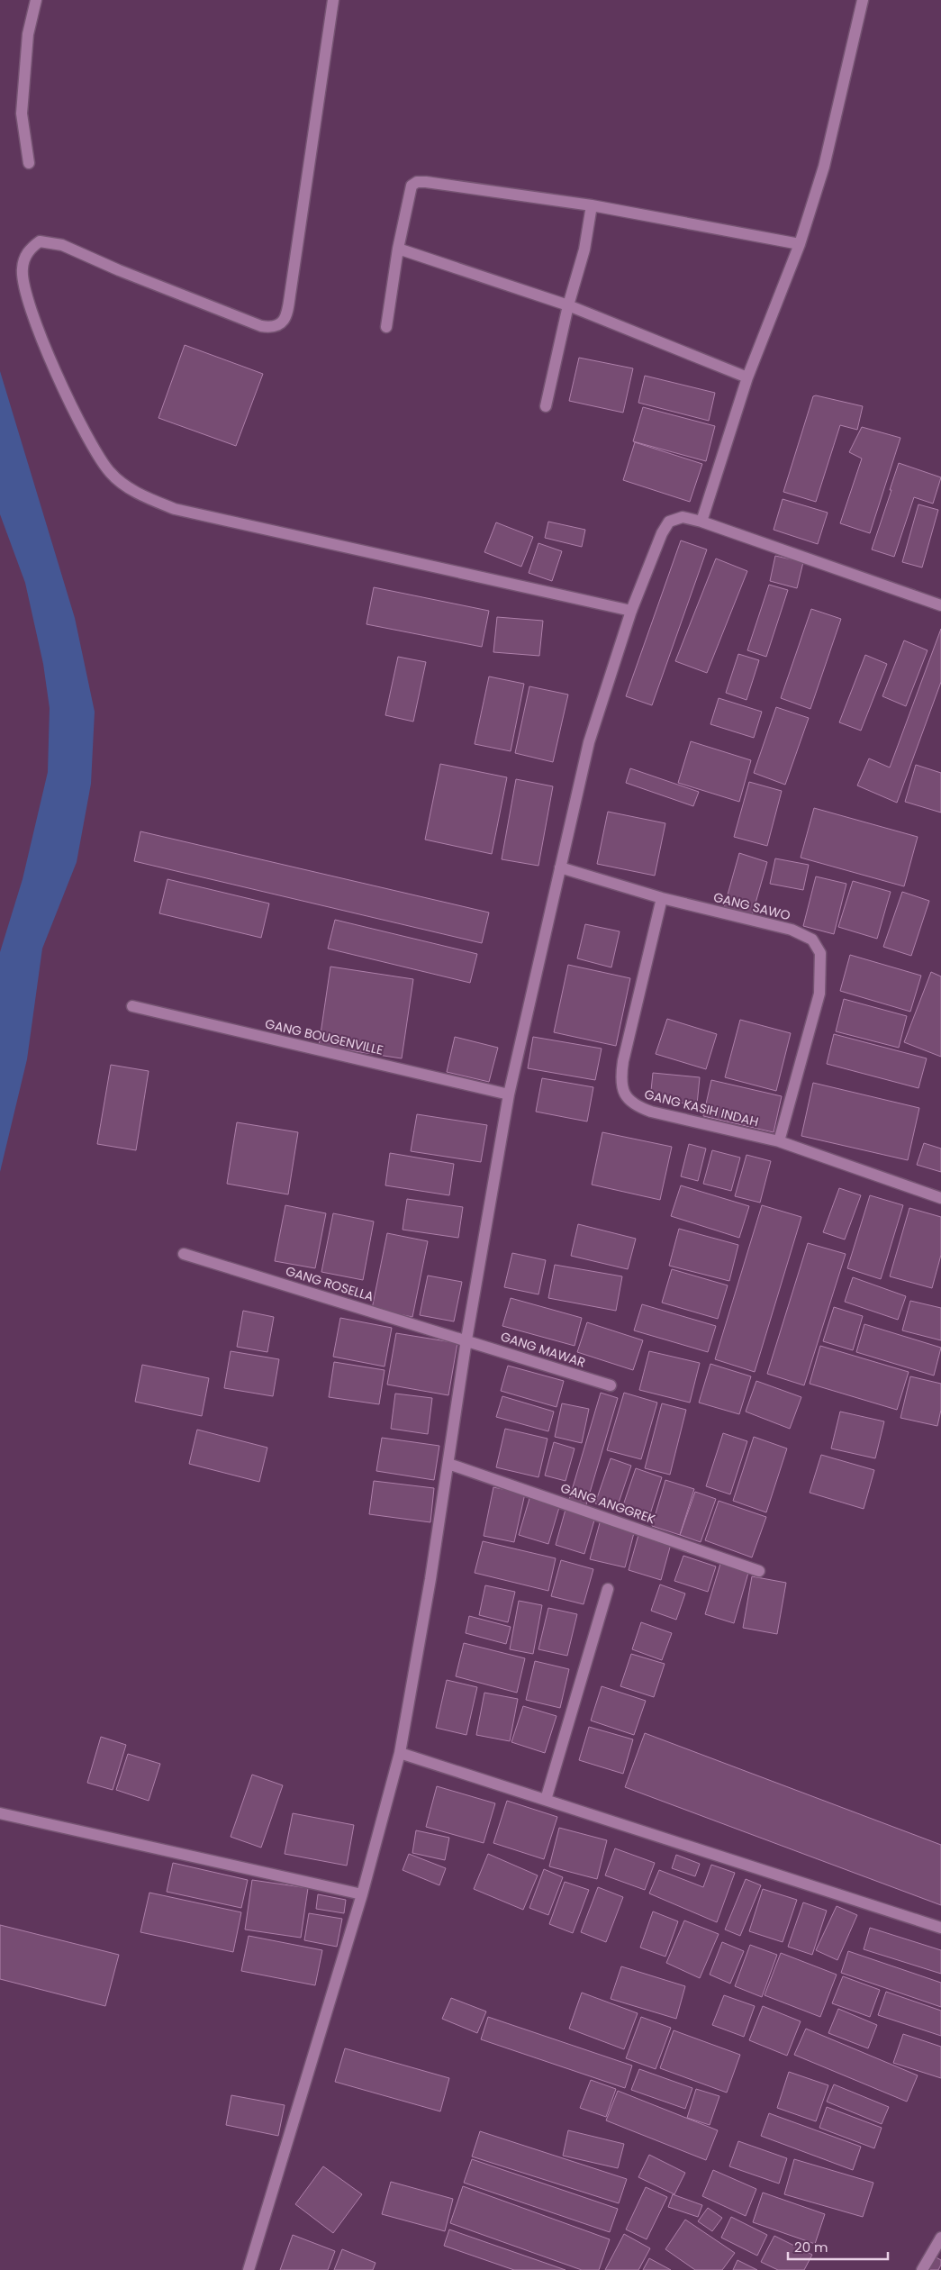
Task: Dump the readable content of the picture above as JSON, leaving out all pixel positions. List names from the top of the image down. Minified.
{"streets":{"street":["GANG SAWO","GANG BOUGENVILLE","GANG KASIH INDAH","GANG ROSELLA","GANG MAWAR","GANG ANGGREK"]},"crossings":[["GANG SAWO","GANG KASIH INDAH"],["GANG ROSELLA","GANG MAWAR"]],"scale_bar":"20 m"}
